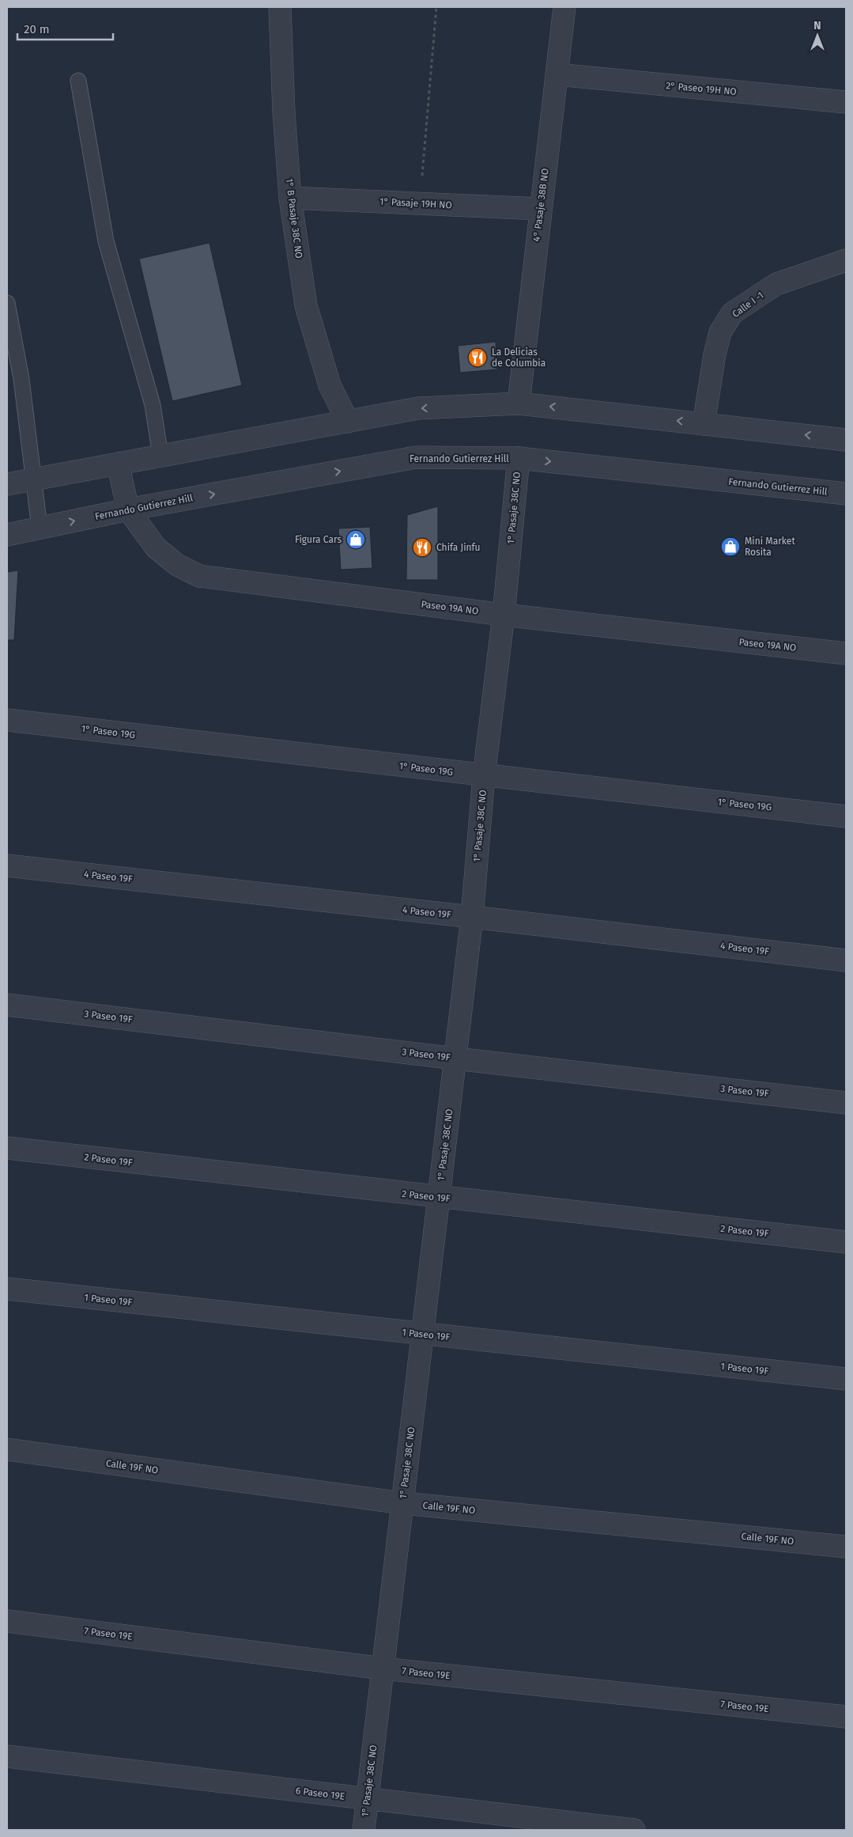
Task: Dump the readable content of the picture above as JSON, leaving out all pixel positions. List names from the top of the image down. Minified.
{"streets":{"street":["2° Paseo 19H NO","1° Pasaje 19H NO","4° Pasaje 38B NO","1° B Pasaje 38C NO","Calle I -1","Fernando Gutierrez Hill","1° Pasaje 38C NO","Paseo 19A NO","1° Paseo 19G","4 Paseo 19F","3 Paseo 19F","2 Paseo 19F","1 Paseo 19F","Calle 19F NO","7 Paseo 19E","6 Paseo 19E"]},"crossings":[["2° Paseo 19H NO","4° Pasaje 38B NO"],["1° Pasaje 19H NO","4° Pasaje 38B NO"],["1° Pasaje 19H NO","1° B Pasaje 38C NO"],["Fernando Gutierrez Hill","1° Pasaje 38C NO"],["Fernando Gutierrez Hill","Paseo 19A NO"],["1° Pasaje 38C NO","Paseo 19A NO"],["1° Pasaje 38C NO","1° Paseo 19G"],["1° Pasaje 38C NO","4 Paseo 19F"],["1° Pasaje 38C NO","3 Paseo 19F"],["1° Pasaje 38C NO","2 Paseo 19F"],["1° Pasaje 38C NO","1 Paseo 19F"],["1° Pasaje 38C NO","Calle 19F NO"],["1° Pasaje 38C NO","7 Paseo 19E"],["1° Pasaje 38C NO","6 Paseo 19E"]],"places":{"restaurant":["La Delicias de Columbia","Chifa Jinfu"],"shop":["Figura Cars","Mini Market Rosita"]},"scale_bar":"20 m","north":"top"}
